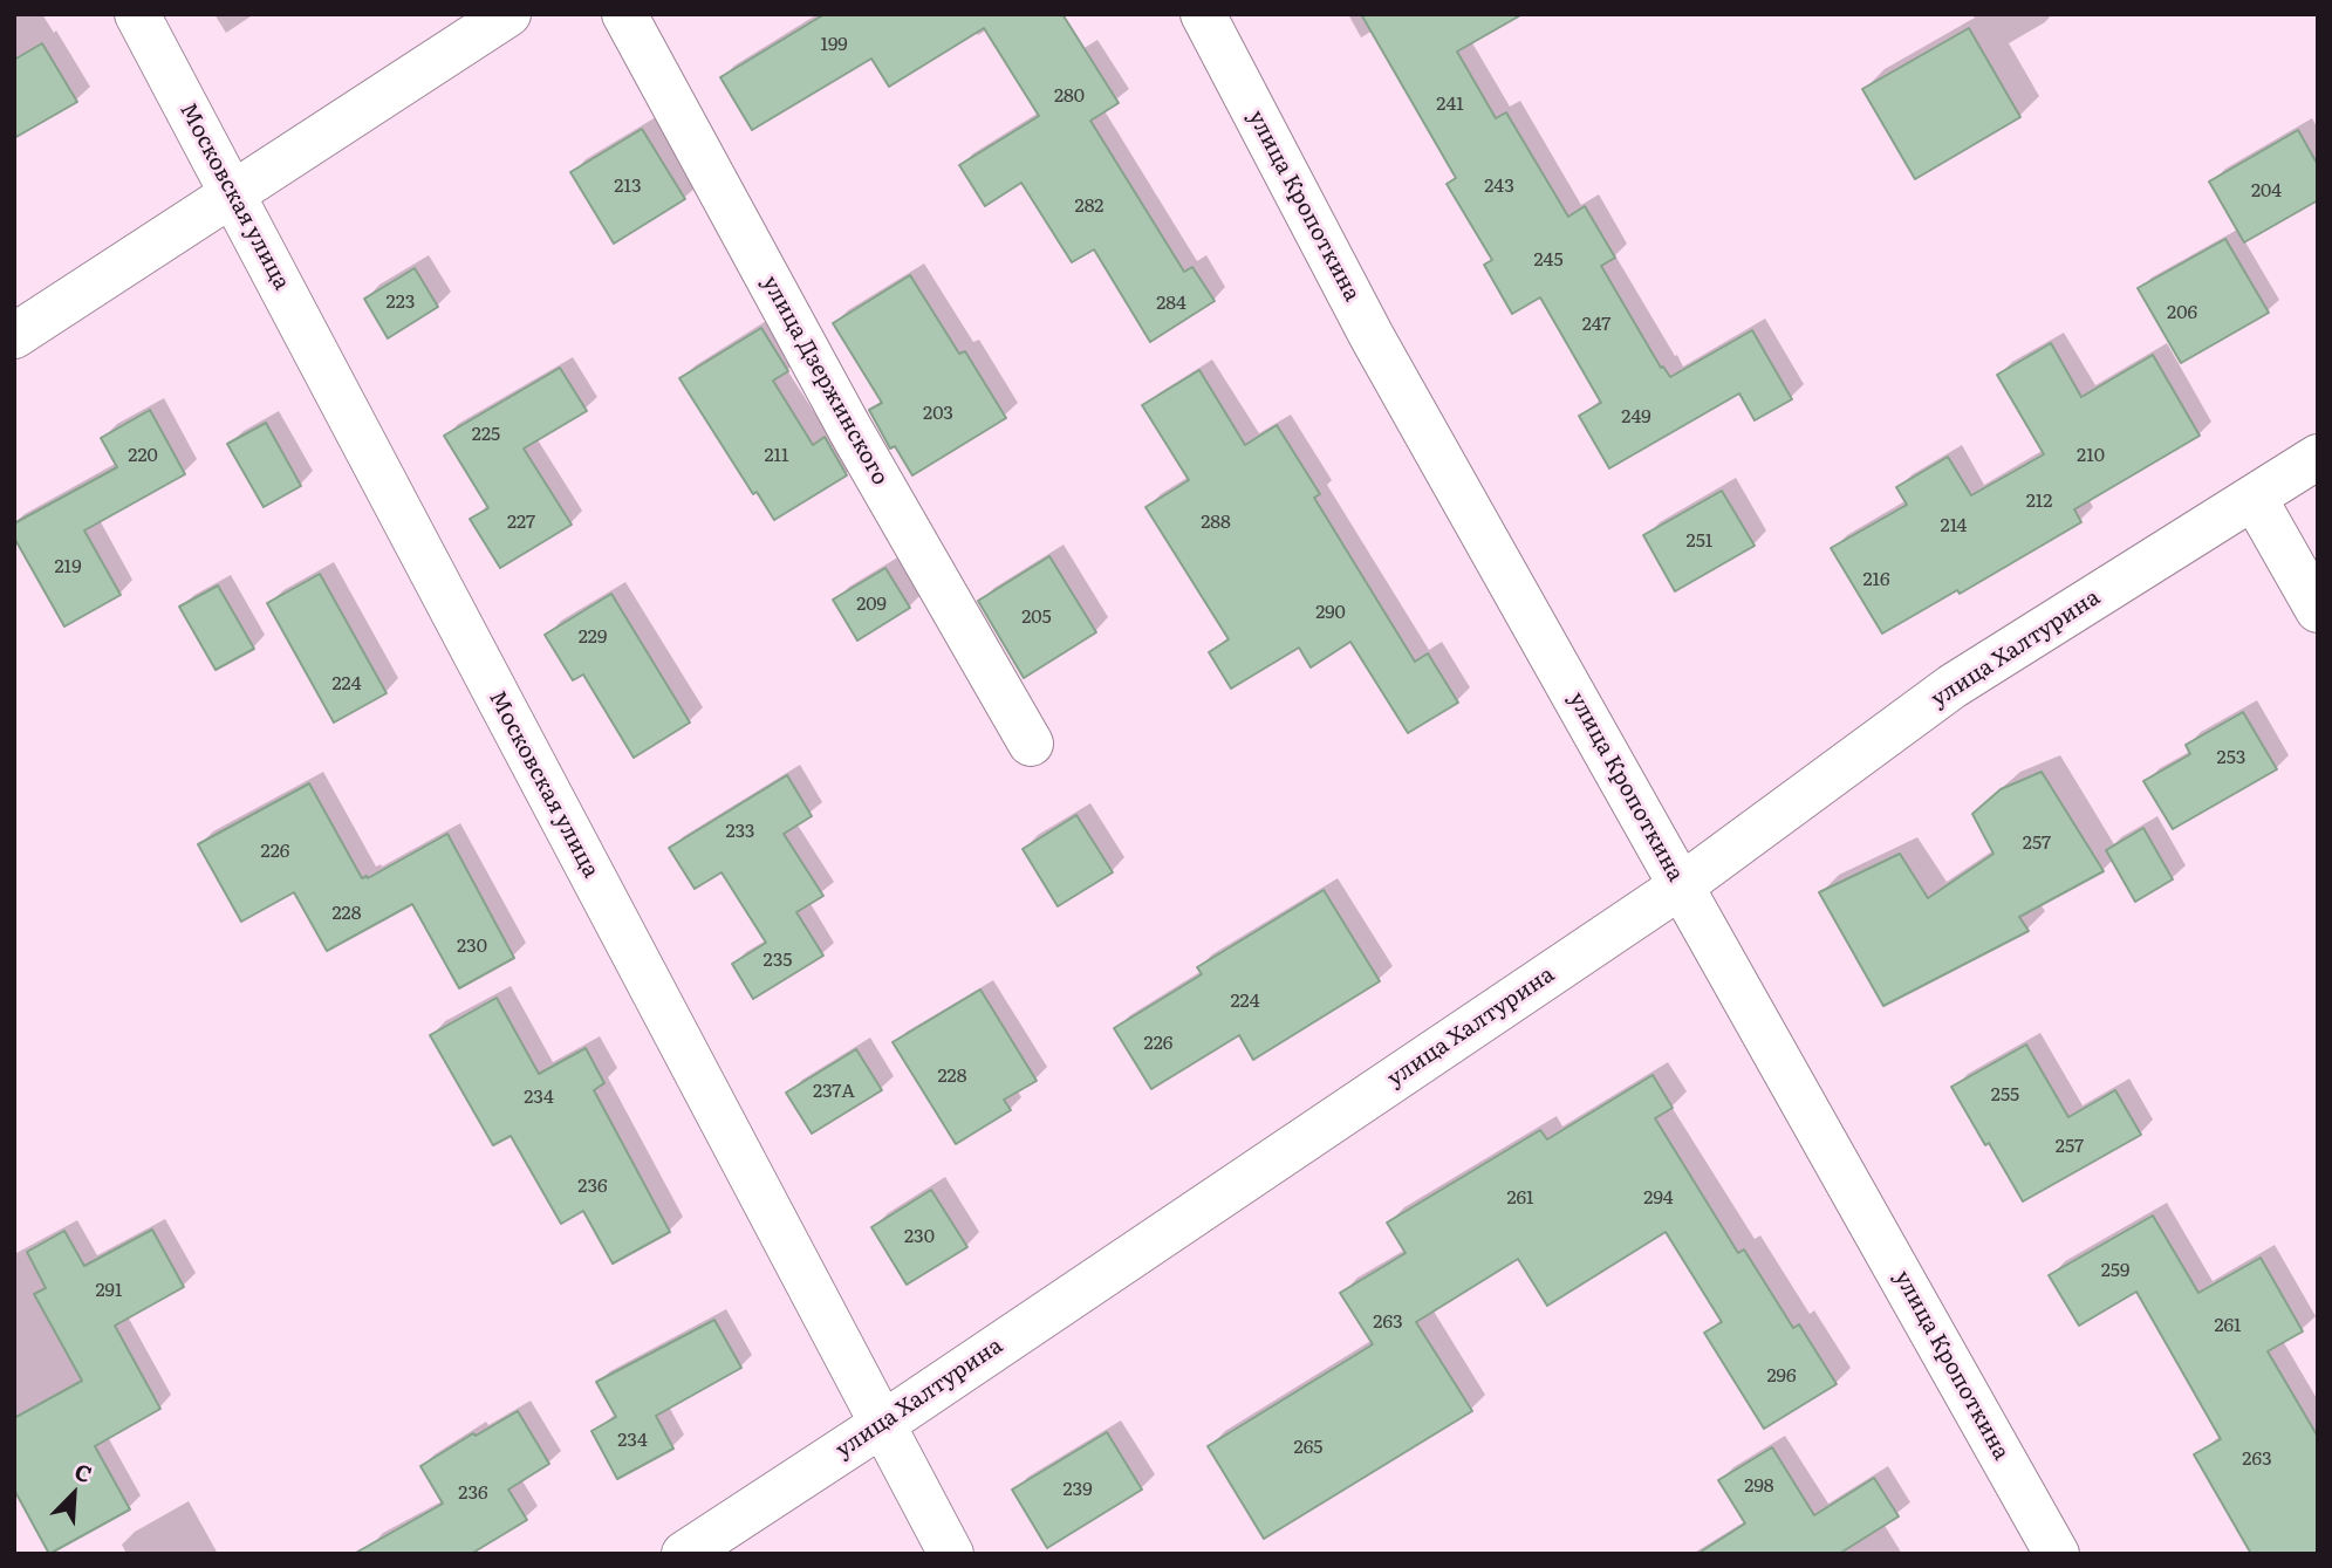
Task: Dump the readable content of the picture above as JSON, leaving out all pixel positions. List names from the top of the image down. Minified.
{"streets":{"street":["Московская улица","улица Кропоткина","улица Дзержинского","улица Халтурина"]},"crossings":[["Московская улица","улица Халтурина"],["улица Кропоткина","улица Халтурина"]],"house_numbers":["199","280","241","213","243","204","282","245","223","284","206","247","203","249","225","220","211","210","212","227","288","214","251","219","216","209","290","205","229","224","253","233","257","226","228","230","235","224","226","228","237А","255","234","257","236","261","294","230","259","291","263","261","296","234","265","263","298","239","236"],"north":"top right"}
